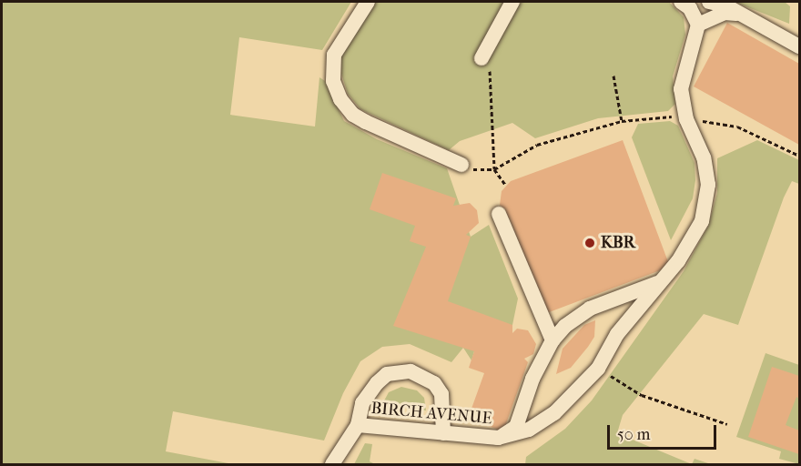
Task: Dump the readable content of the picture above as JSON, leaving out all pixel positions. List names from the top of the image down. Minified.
{"streets":{"lane":["BIRCH AVENUE"]},"places":["KBR"],"scale_bar":"50 m"}
